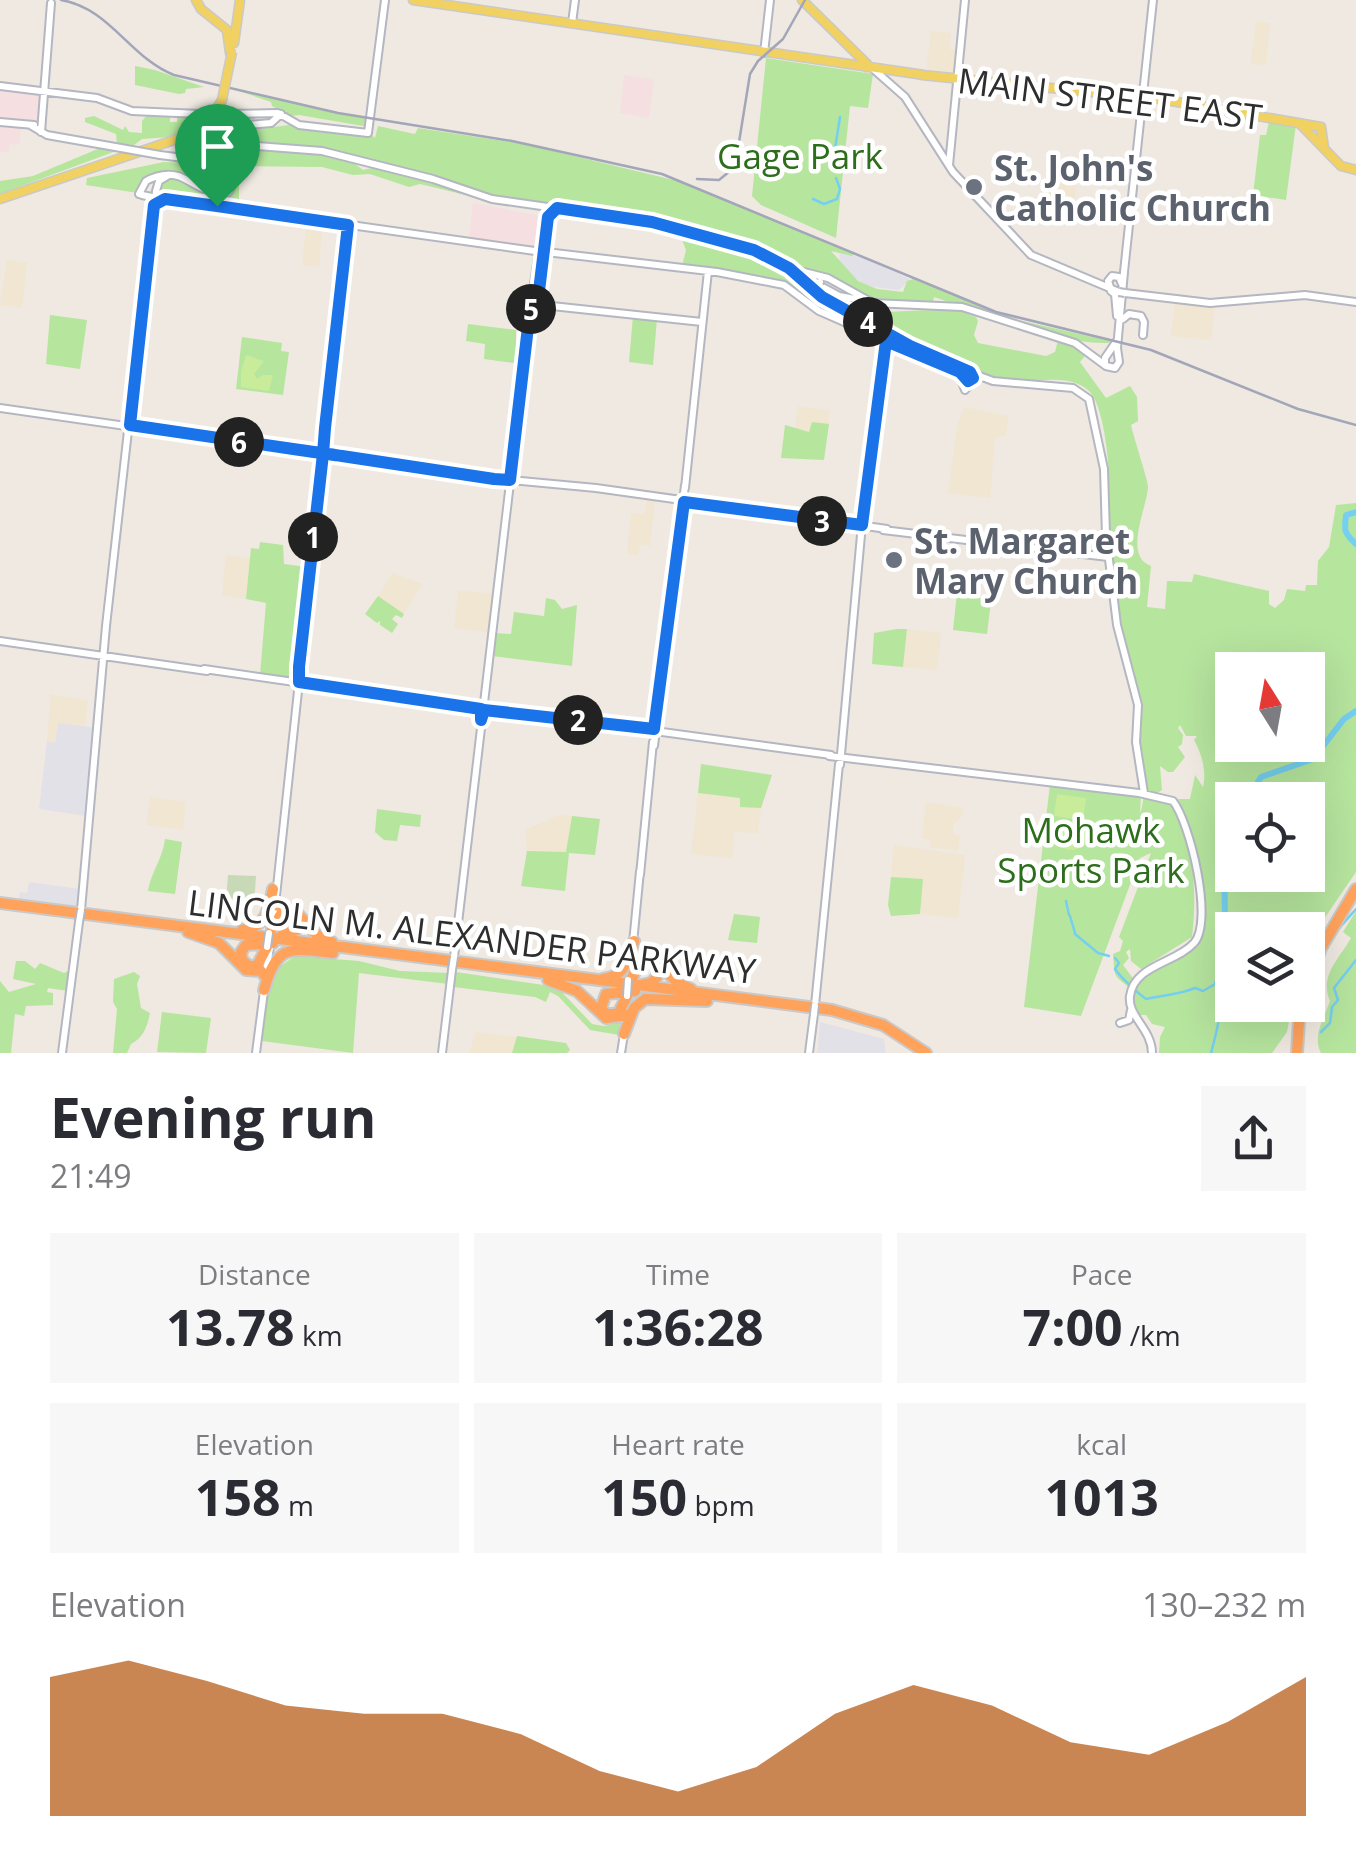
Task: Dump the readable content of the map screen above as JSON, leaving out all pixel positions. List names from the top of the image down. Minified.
{"streets":{"highway":["LINCOLN M. ALEXANDER PARKWAY"],"main road":["MAIN STREET EAST"]},"parks":["Gage Park","Mohawk Sports Park"],"places":["St. John's Catholic Church","St. Margaret Mary Church"],"north":"top","page":{"pins":["5","4","6","3","1","2"],"heading":["Evening run","21:49"],"stats":[["Distance","13.78 km"],["Time","1:36:28"],["Pace","7:00 /km"],["Elevation","158 m"],["Heart rate","150 bpm"],["kcal","1013"]],"chart":["Elevation","130–232 m"]}}
